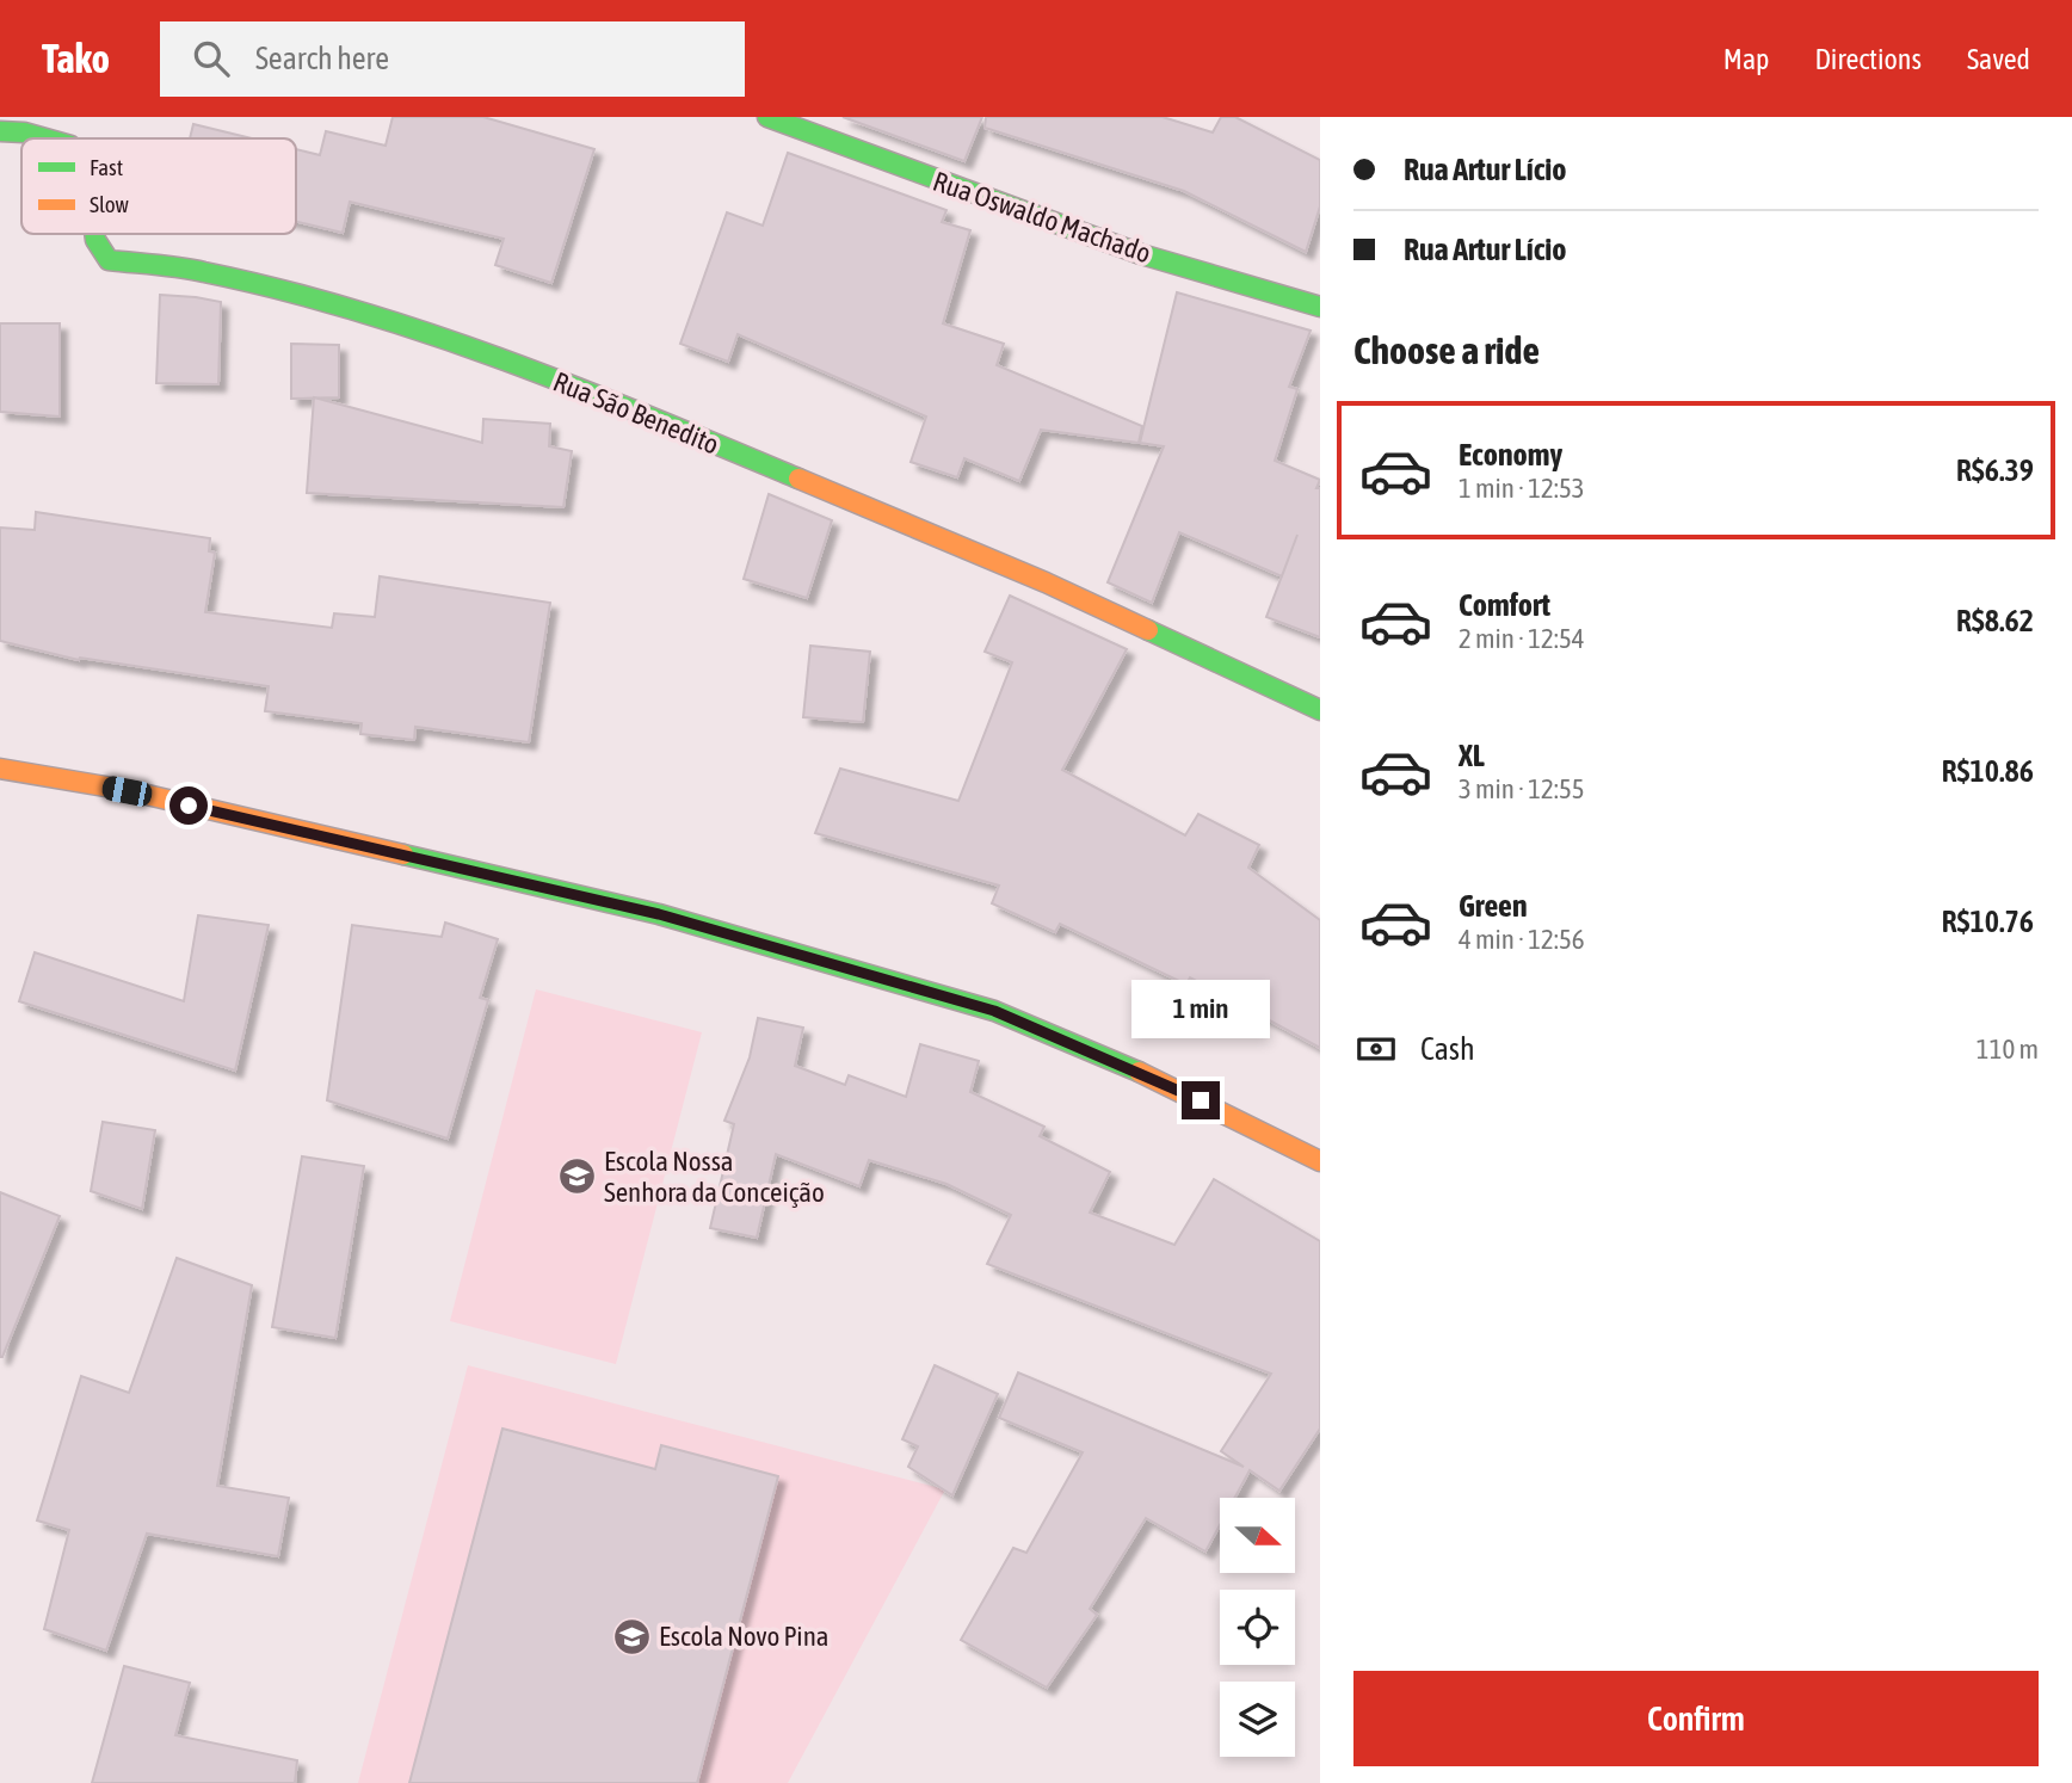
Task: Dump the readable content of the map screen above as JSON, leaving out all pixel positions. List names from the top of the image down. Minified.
{"streets":{"street":["Rua Oswaldo Machado","Rua São Benedito"]},"places":{"school or university":["Escola Nossa Senhora da Conceição","Escola Novo Pina"]},"legend":["Fast","Slow"],"north":"right","page":{"header":"Tako","search":"Search here","nav":["Map","Directions","Saved"],"banner":["Rua Artur Lício","Rua Artur Lício"],"heading":"Choose a ride","list":[{"name":"Economy","note":"1 min · 12:53","value":"R$6.39"},{"name":"Comfort","note":"2 min · 12:54","value":"R$8.62"},{"name":"XL","note":"3 min · 12:55","value":"R$10.86"},{"name":"Green","note":"4 min · 12:56","value":"R$10.76"}],"bubble":"1 min","pay":["Cash","110 m"],"buttons":"Confirm"}}
